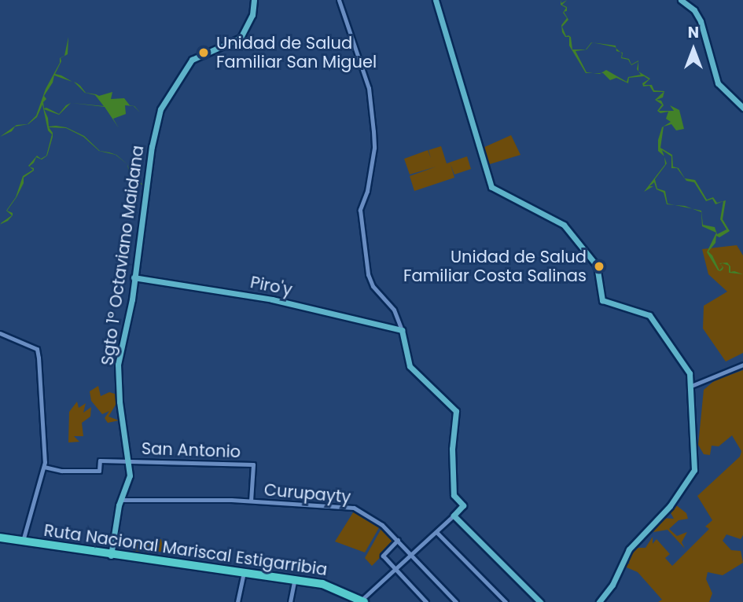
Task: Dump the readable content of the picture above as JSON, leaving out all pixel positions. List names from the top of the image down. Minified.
{"streets":{"highway":["Ruta Nacional Mariscal Estigarribia"],"main road":["Sgto 1° Octaviano Maidana","Piro'y"],"street":["San Antonio","Curupayty"]},"crossings":[["Sgto 1° Octaviano Maidana","Piro'y"],["Sgto 1° Octaviano Maidana","San Antonio"],["Sgto 1° Octaviano Maidana","Curupayty"],["Sgto 1° Octaviano Maidana","Ruta Nacional Mariscal Estigarribia"],["San Antonio","Curupayty"]],"places":["Unidad de Salud Familiar San Miguel","Unidad de Salud Familiar Costa Salinas"],"north":"top"}
